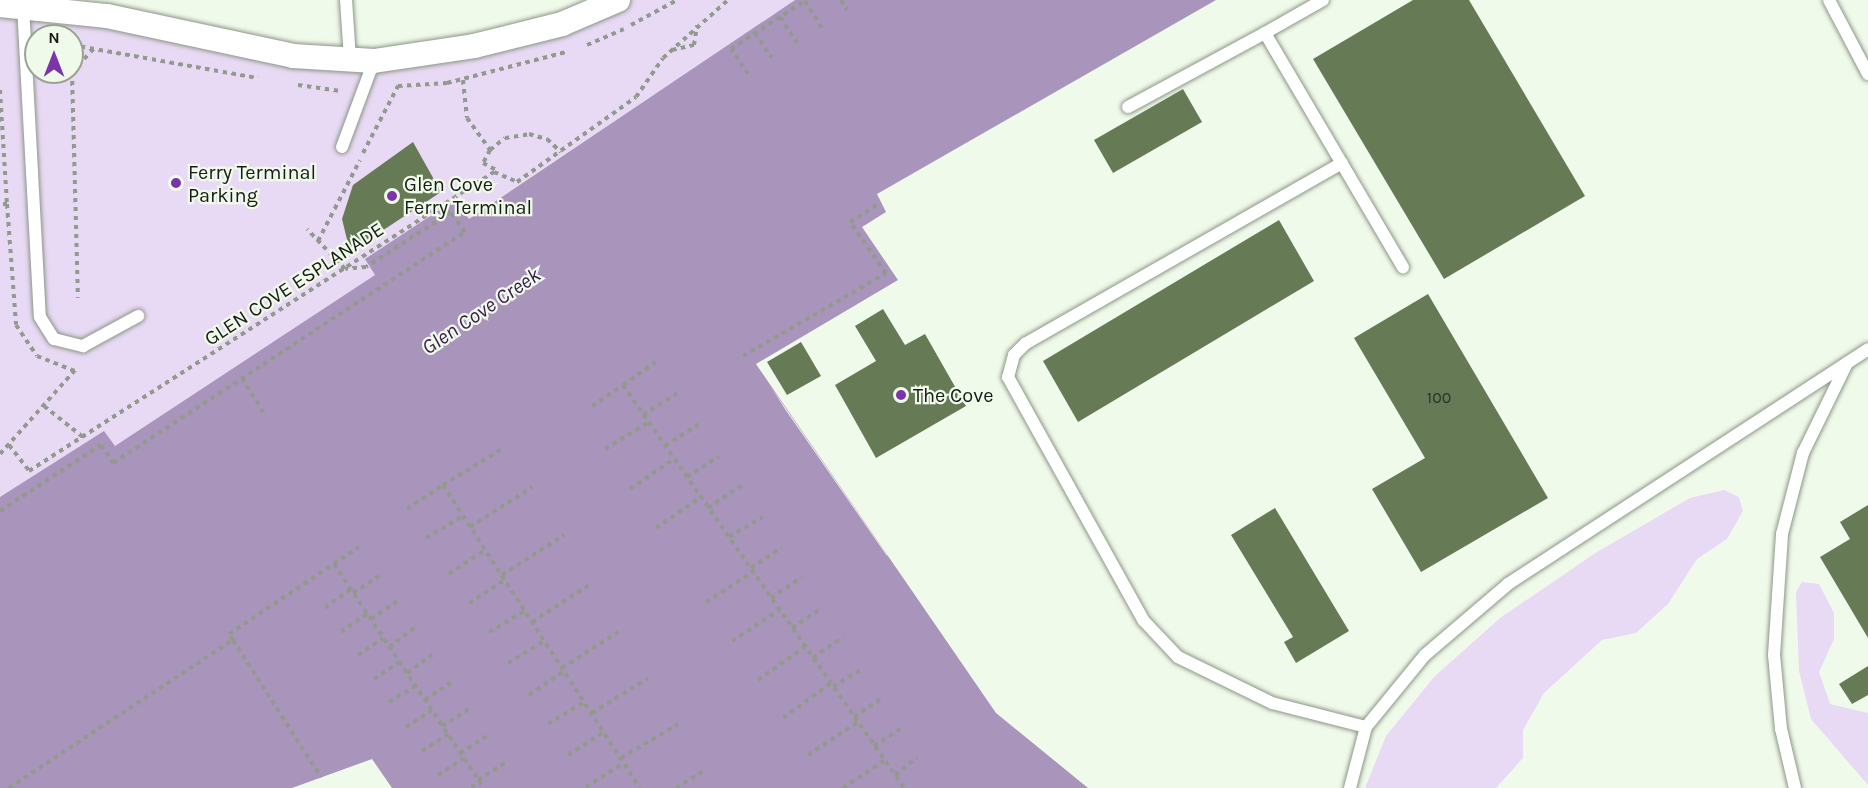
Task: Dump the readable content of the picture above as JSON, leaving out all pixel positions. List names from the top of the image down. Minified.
{"streets":{"path":["GLEN COVE ESPLANADE"]},"water":["Glen Cove Creek"],"places":["Ferry Terminal Parking","Glen Cove Ferry Terminal","The Cove"],"house_numbers":["100"],"north":"top"}
